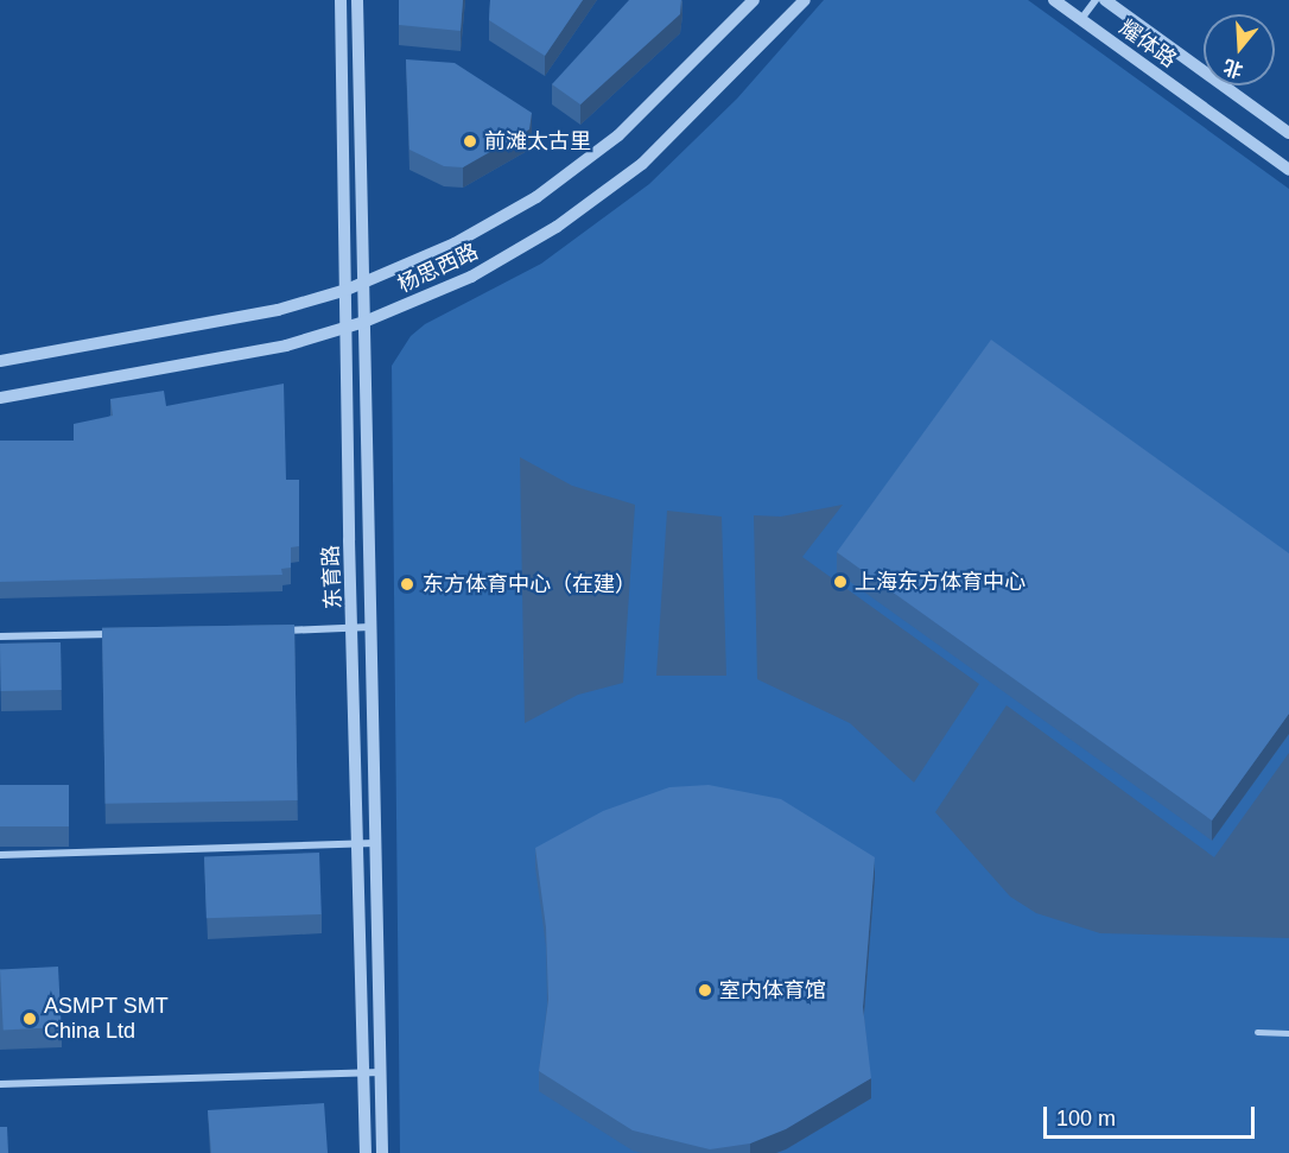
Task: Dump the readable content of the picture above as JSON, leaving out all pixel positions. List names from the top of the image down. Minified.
{"streets":{"street":["耀体路","杨思西路","东育路"]},"crossings":[["杨思西路","东育路"]],"places":["前滩太古里","上海东方体育中心","东方体育中心（在建）","室内体育馆","ASMPT SMT China Ltd"],"scale_bar":"100 m","north":"bottom"}
